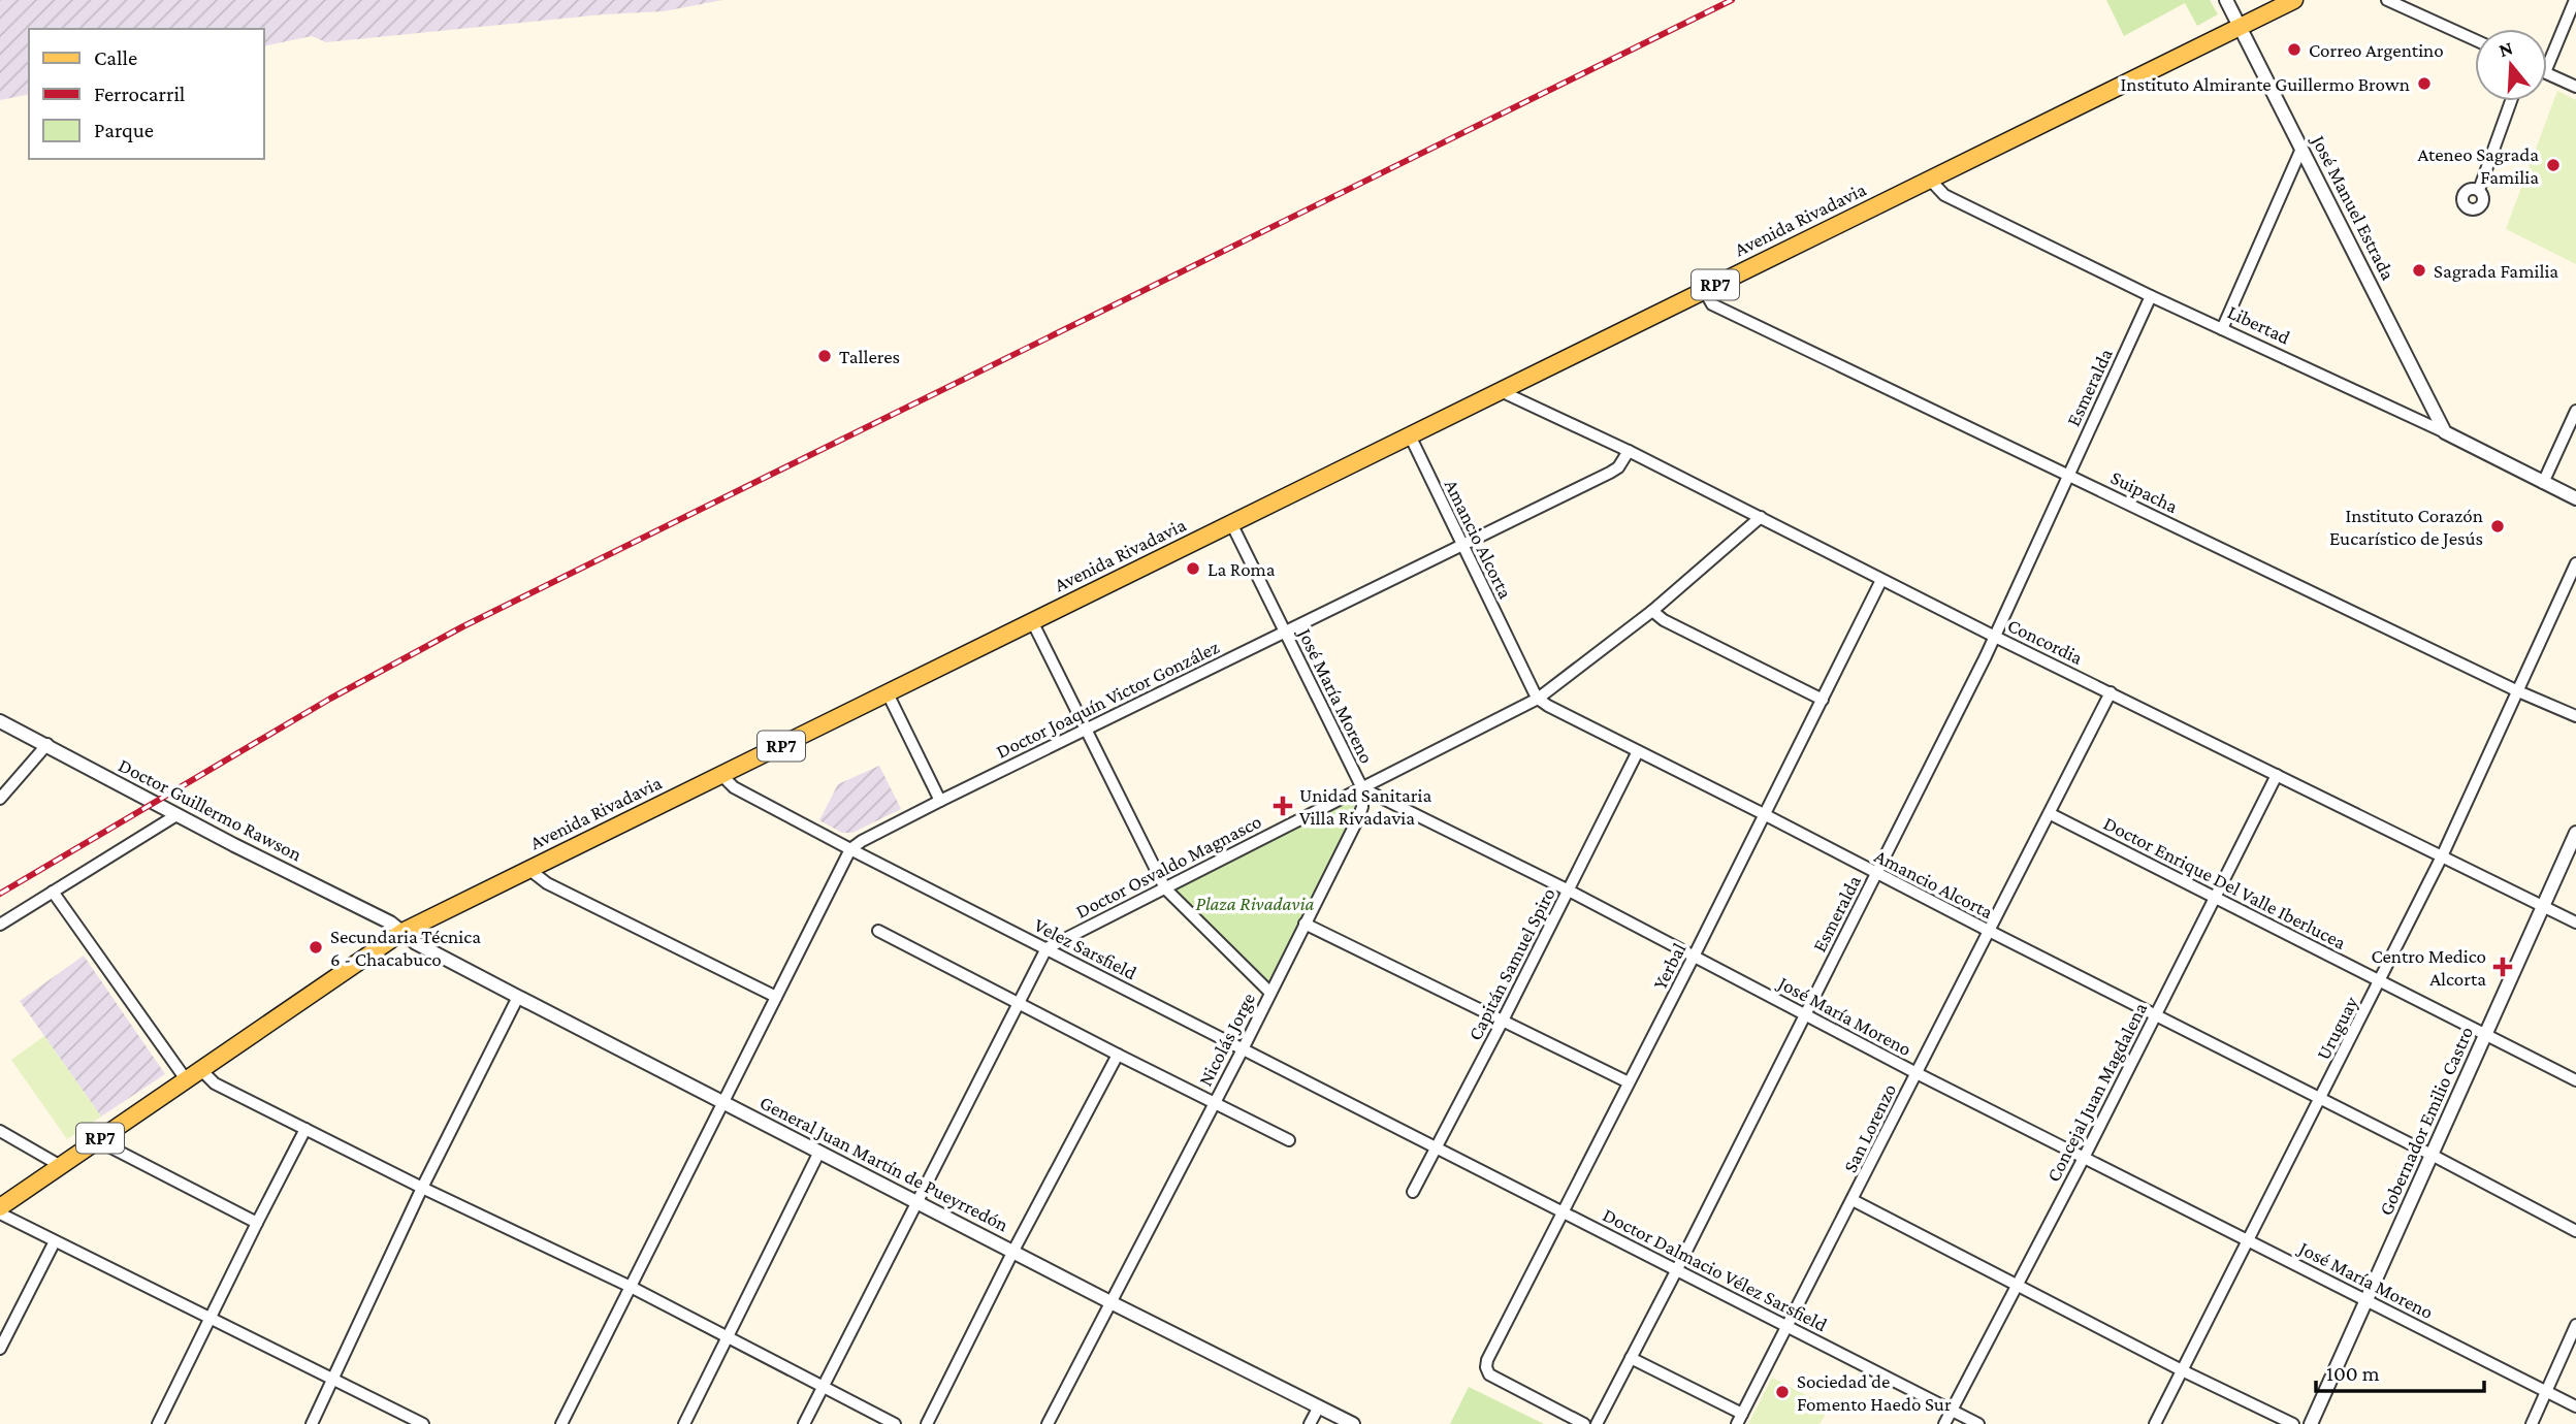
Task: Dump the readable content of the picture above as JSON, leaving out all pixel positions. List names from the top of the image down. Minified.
{"streets":{"main road":["Avenida Rivadavia","RP7"],"street":["José Manuel Estrada","Libertad","Esmeralda","Suipacha","Amancio Alcorta","Concordia","José María Moreno","Doctor Joaquín Victor González","Doctor Guillermo Rawson","Doctor Osvaldo Magnasco","Doctor Enrique Del Valle Iberlucea","Velez Sarsfield","Capitán Samuel Spiro","Yerbal","Uruguay","Nicolás Jorge","Concejal Juan Magdalena","Gobernador Emilio Castro","San Lorenzo","General Juan Martín de Pueyrredón","Doctor Dalmacio Vélez Sarsfield"]},"crossings":[["José Manuel Estrada","Avenida Rivadavia"],["José Manuel Estrada","Libertad"],["Avenida Rivadavia","Libertad"],["Avenida Rivadavia","Suipacha"],["Avenida Rivadavia","Amancio Alcorta"],["Avenida Rivadavia","Concordia"],["Avenida Rivadavia","José María Moreno"],["Avenida Rivadavia","Doctor Guillermo Rawson"],["Avenida Rivadavia","Velez Sarsfield"],["Avenida Rivadavia","General Juan Martín de Pueyrredón"],["Libertad","Esmeralda"],["Esmeralda","Suipacha"],["Esmeralda","Amancio Alcorta"],["Esmeralda","Concordia"],["Esmeralda","José María Moreno"],["Esmeralda","Doctor Dalmacio Vélez Sarsfield"],["Suipacha","Uruguay"],["Amancio Alcorta","Doctor Joaquín Victor González"],["Amancio Alcorta","Doctor Osvaldo Magnasco"],["Amancio Alcorta","Capitán Samuel Spiro"],["Amancio Alcorta","Yerbal"],["Amancio Alcorta","Uruguay"],["Amancio Alcorta","Concejal Juan Magdalena"],["Amancio Alcorta","Gobernador Emilio Castro"],["Amancio Alcorta","San Lorenzo"],["Concordia","Doctor Joaquín Victor González"],["Concordia","Doctor Osvaldo Magnasco"],["Concordia","Yerbal"],["Concordia","Uruguay"],["Concordia","Concejal Juan Magdalena"],["Concordia","Gobernador Emilio Castro"],["Concordia","San Lorenzo"],["José María Moreno","Doctor Joaquín Victor González"],["José María Moreno","Doctor Osvaldo Magnasco"],["José María Moreno","Capitán Samuel Spiro"],["José María Moreno","Yerbal"],["José María Moreno","Uruguay"],["José María Moreno","Nicolás Jorge"],["José María Moreno","Concejal Juan Magdalena"],["José María Moreno","Gobernador Emilio Castro"],["José María Moreno","San Lorenzo"],["Doctor Joaquín Victor González","Velez Sarsfield"],["Doctor Guillermo Rawson","General Juan Martín de Pueyrredón"],["Doctor Osvaldo Magnasco","Velez Sarsfield"],["Doctor Osvaldo Magnasco","Nicolás Jorge"],["Doctor Enrique Del Valle Iberlucea","Uruguay"],["Doctor Enrique Del Valle Iberlucea","Concejal Juan Magdalena"],["Doctor Enrique Del Valle Iberlucea","Gobernador Emilio Castro"],["Doctor Enrique Del Valle Iberlucea","San Lorenzo"],["Velez Sarsfield","Capitán Samuel Spiro"],["Velez Sarsfield","Nicolás Jorge"],["Velez Sarsfield","Doctor Dalmacio Vélez Sarsfield"],["Capitán Samuel Spiro","Doctor Dalmacio Vélez Sarsfield"],["Yerbal","Doctor Dalmacio Vélez Sarsfield"],["Nicolás Jorge","General Juan Martín de Pueyrredón"],["Concejal Juan Magdalena","Doctor Dalmacio Vélez Sarsfield"],["San Lorenzo","Doctor Dalmacio Vélez Sarsfield"]],"parks":["Plaza Rivadavia"],"places":{"other":["Correo Argentino","Instituto Almirante Guillermo Brown","Ateneo Sagrada Familia","Sagrada Familia","Talleres","Instituto Corazón Eucarístico de Jesús","La Roma","Secundaria Técnica 6 - Chacabuco","Sociedad de Fomento Haedo Sur"],"health":["Unidad Sanitaria Villa Rivadavia","Centro Medico Alcorta"]},"legend":["Calle","Ferrocarril","Parque"],"scale_bar":"100 m","north":"top"}
